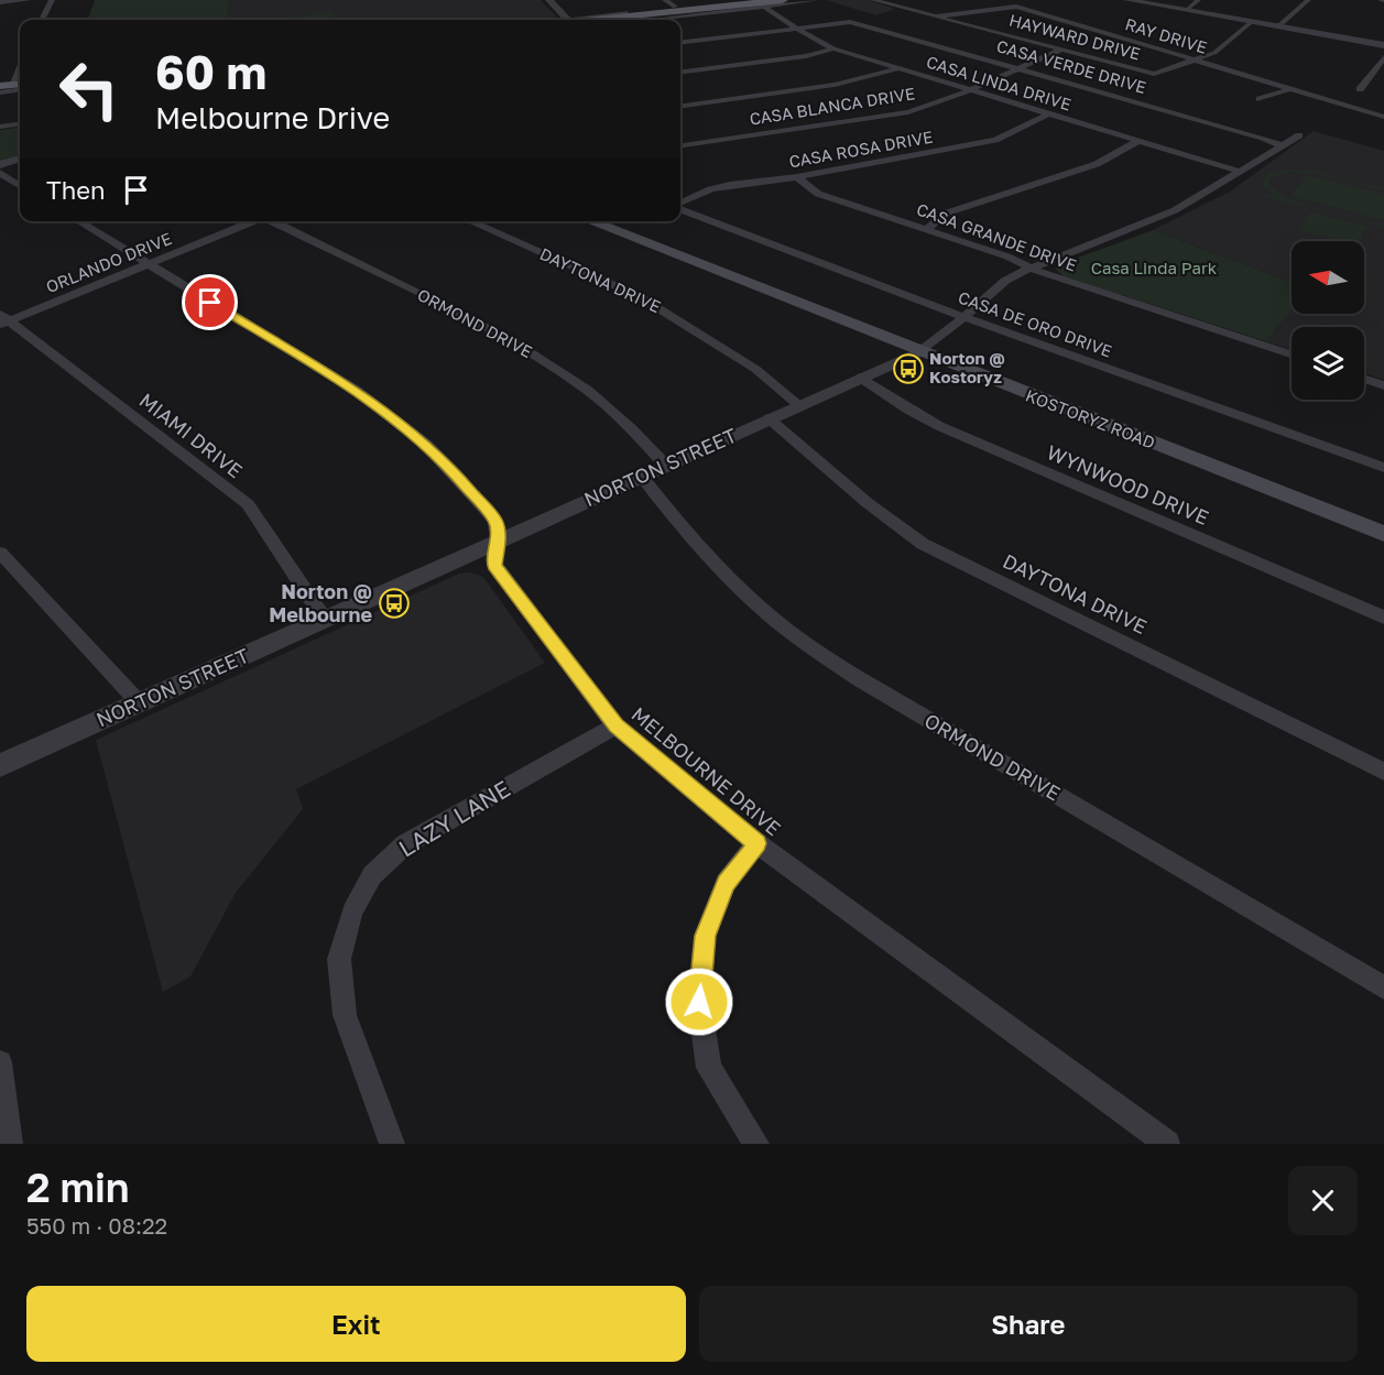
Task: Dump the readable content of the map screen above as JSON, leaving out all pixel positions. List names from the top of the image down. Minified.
{"streets":{"main road":["KOSTORYZ ROAD"],"street":["RAY DRIVE","HAYWARD DRIVE","CASA VERDE DRIVE","CASA LINDA DRIVE","CASA BLANCA DRIVE","CASA ROSA DRIVE","CASA GRANDE DRIVE","ORLANDO DRIVE","DAYTONA DRIVE","ORMOND DRIVE","CASA DE ORO DRIVE","MIAMI DRIVE","NORTON STREET","WYNWOOD DRIVE","MELBOURNE DRIVE","LAZY LANE"]},"crossings":[["RAY DRIVE","HAYWARD DRIVE"],["HAYWARD DRIVE","CASA BLANCA DRIVE"],["CASA VERDE DRIVE","CASA LINDA DRIVE"],["CASA VERDE DRIVE","CASA BLANCA DRIVE"],["CASA VERDE DRIVE","NORTON STREET"],["CASA LINDA DRIVE","CASA BLANCA DRIVE"],["CASA LINDA DRIVE","CASA ROSA DRIVE"],["CASA LINDA DRIVE","NORTON STREET"],["CASA ROSA DRIVE","CASA GRANDE DRIVE"],["CASA GRANDE DRIVE","NORTON STREET"],["ORLANDO DRIVE","MIAMI DRIVE"],["ORLANDO DRIVE","MELBOURNE DRIVE"],["DAYTONA DRIVE","NORTON STREET"],["ORMOND DRIVE","NORTON STREET"],["CASA DE ORO DRIVE","NORTON STREET"],["KOSTORYZ ROAD","NORTON STREET"],["MIAMI DRIVE","NORTON STREET"],["NORTON STREET","WYNWOOD DRIVE"],["NORTON STREET","MELBOURNE DRIVE"],["MELBOURNE DRIVE","LAZY LANE"]],"parks":["Casa Linda Park"],"places":{"bus stop":["Norton @ Kostoryz","Norton @ Melbourne"]},"north":"left","page":{"turn":["60 m","Melbourne Drive"],"then":"Then","heading":["2 min","550 m · 08:22"],"buttons":["Exit","Share"]}}
